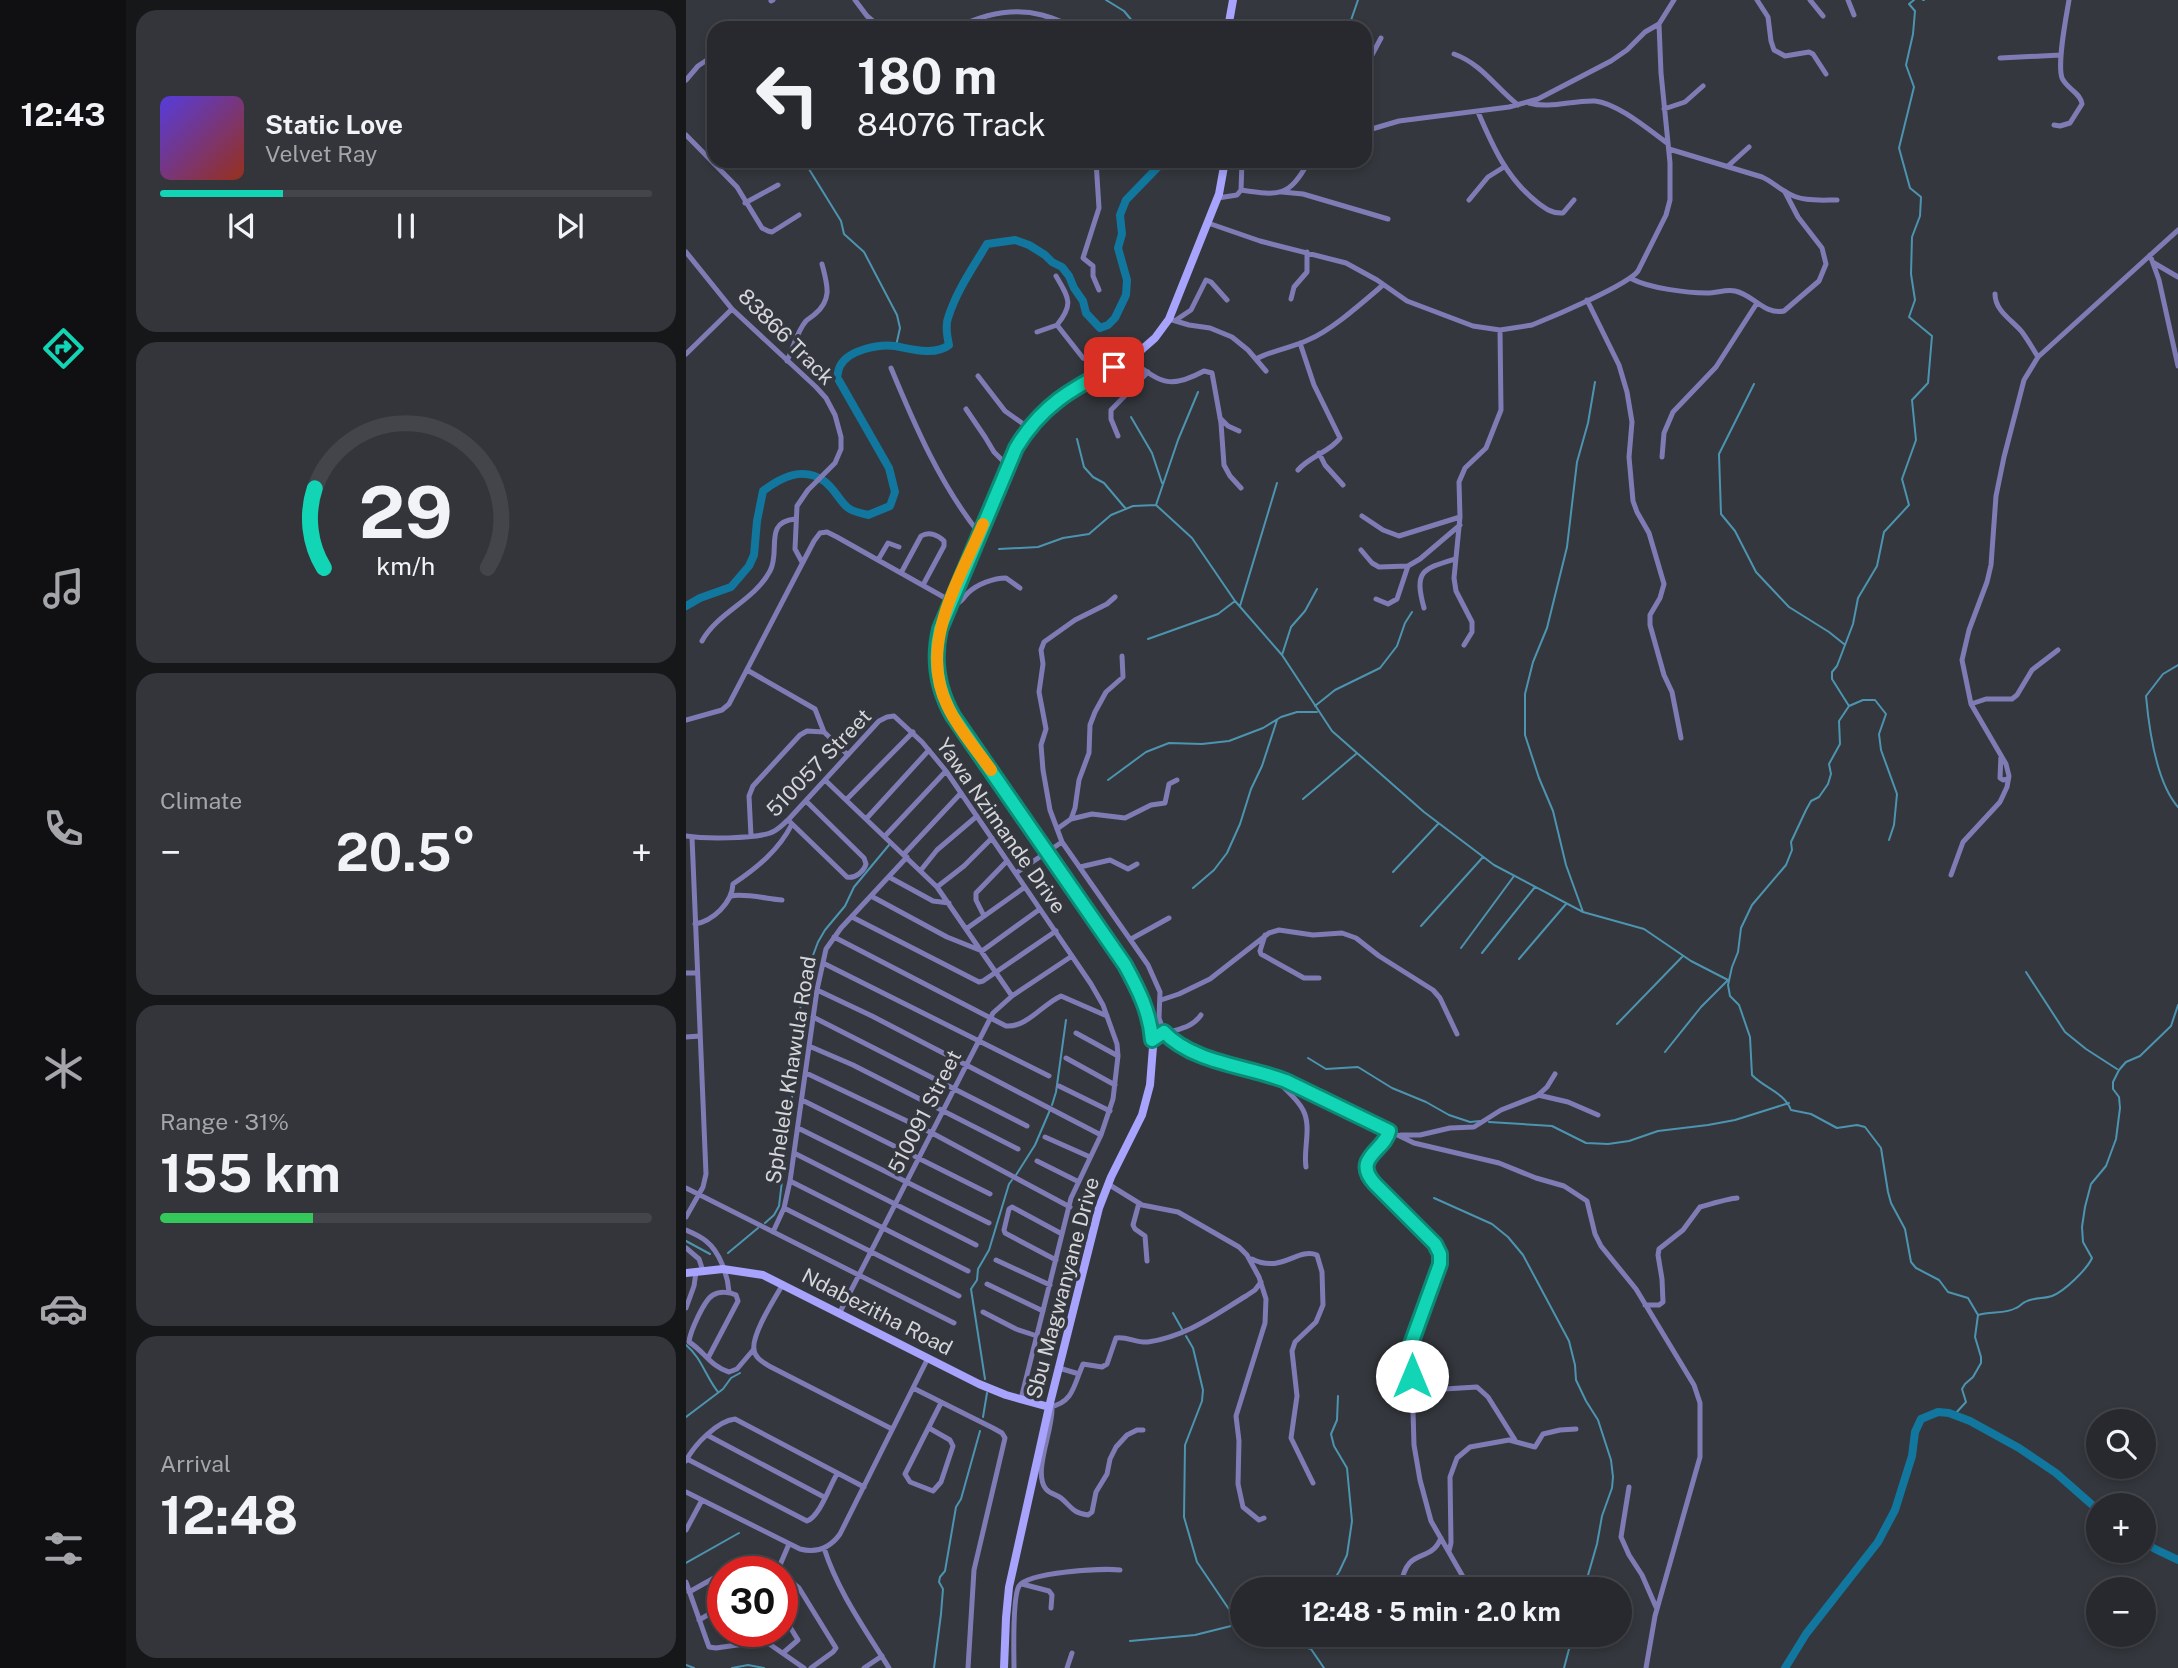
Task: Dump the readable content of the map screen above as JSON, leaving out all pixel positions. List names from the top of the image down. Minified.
{"streets":{"main road":["Sbu Magwanyane Drive","Ndabezitha Road"],"street":["83866 Track","510057 Street","Yawa Nzimande Drive","Sphelele Khawula Road","510091 Street"]},"crossings":[["510057 Street","Yawa Nzimande Drive"],["Yawa Nzimande Drive","Sphelele Khawula Road"],["Yawa Nzimande Drive","510091 Street"],["Yawa Nzimande Drive","Ndabezitha Road"],["510091 Street","Ndabezitha Road"],["Sbu Magwanyane Drive","Ndabezitha Road"]],"page":{"tabs":"12:43","turn":["180 m","84076 Track"],"song":["Static Love","Velvet Ray"],"tile":["Climate",["Range · 31%","155 km"],["Arrival","12:48"]],"heat":["−","20.5°","+"],"map_buttons":["+","−"],"limit":"30","trip":"12:48 · 5 min · 2.0 km","gauge":["29","km/h"]}}
